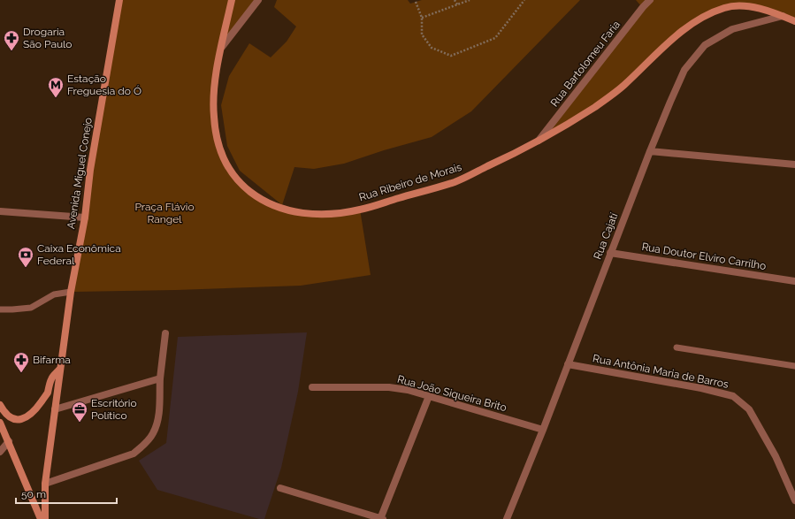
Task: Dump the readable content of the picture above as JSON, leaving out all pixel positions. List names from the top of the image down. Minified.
{"streets":{"street":["Rua Bartolomeu Faria","Avenida Miguel Conejo","Rua Ribeiro de Morais","Rua Cajatí","Rua Doutor Elviro Carrilho","Rua Antônia Maria de Barros","Rua João Siqueira Brito"]},"crossings":[["Rua Bartolomeu Faria","Rua Ribeiro de Morais"],["Rua Ribeiro de Morais","Rua Cajatí"],["Rua Cajatí","Rua Doutor Elviro Carrilho"],["Rua Cajatí","Rua Antônia Maria de Barros"],["Rua Cajatí","Rua João Siqueira Brito"]],"parks":["Praça Flávio Rangel"],"places":{"pharmacy":["Drogaria São Paulo","Bifarma"],"metro station":["Estação Freguesia do Ó"],"bank":["Caixa Econômica Federal"],"office":["Escritório Político"]},"scale_bar":"50 m"}
